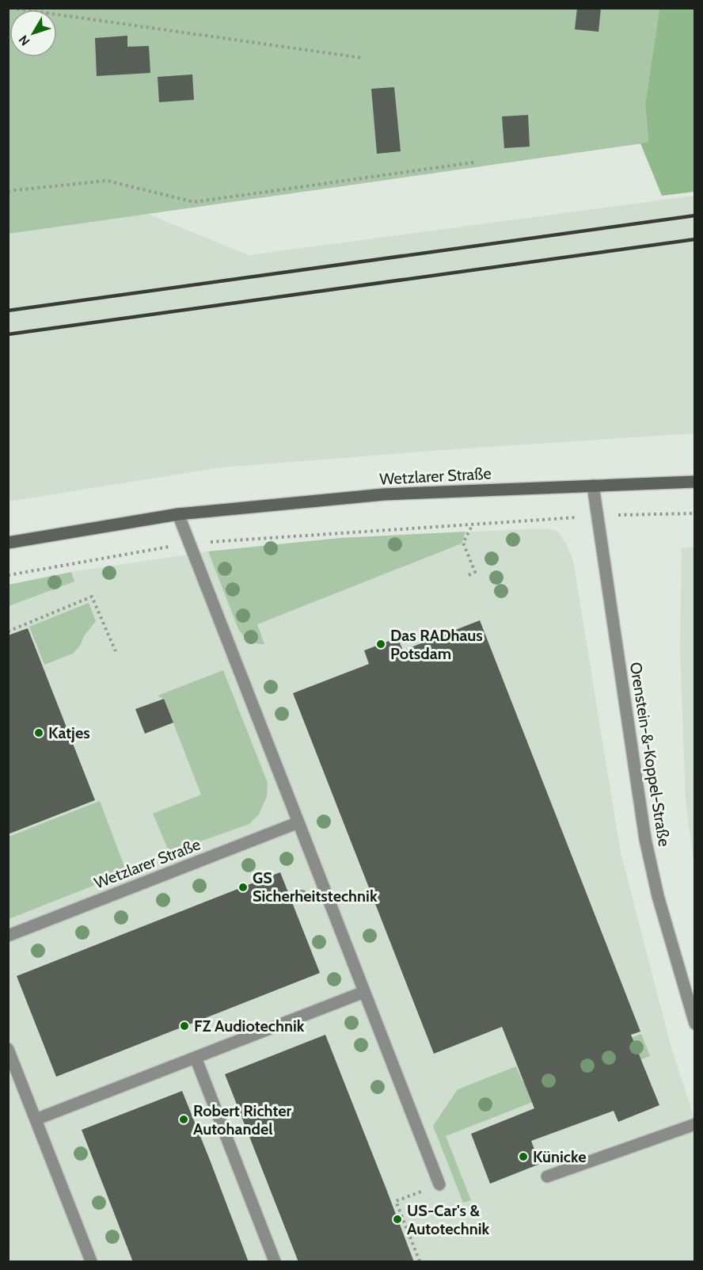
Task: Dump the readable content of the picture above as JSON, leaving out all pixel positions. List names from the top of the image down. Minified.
{"streets":{"street":["Wetzlarer Straße","Orenstein-&-Koppel-Straße"]},"crossings":[["Wetzlarer Straße","Orenstein-&-Koppel-Straße"]],"places":["Das RADhaus Potsdam","Katjes","GS Sicherheitstechnik","FZ Audiotechnik","Robert Richter Autohandel","Künicke","US-Car's & Autotechnik"],"north":"bottom left"}
